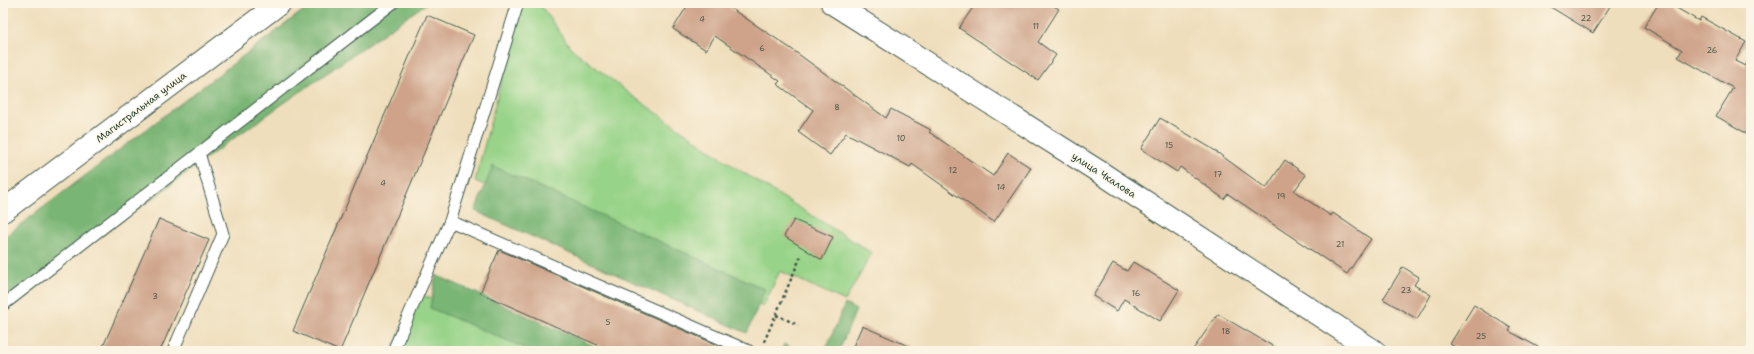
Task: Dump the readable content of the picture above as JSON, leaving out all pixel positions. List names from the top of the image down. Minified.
{"streets":{"street":["Магистральная улица","улица Чкалова"]},"house_numbers":["22","4","11","6","26","8","10","15","12","17","4","14","19","21","23","16","3","5","18","25"]}
